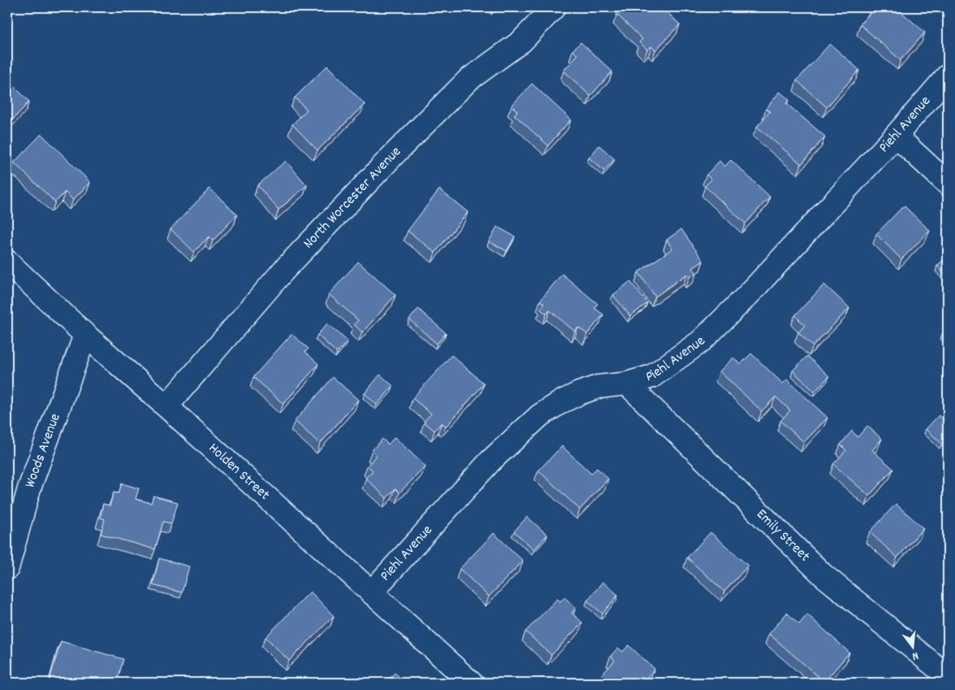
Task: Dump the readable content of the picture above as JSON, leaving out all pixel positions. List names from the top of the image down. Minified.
{"streets":{"street":["Piehl Avenue","North Worcester Avenue","Woods Avenue","Holden Street","Emily Street"]},"crossings":[["Piehl Avenue","Holden Street"],["Piehl Avenue","Emily Street"],["North Worcester Avenue","Holden Street"],["Woods Avenue","Holden Street"]],"north":"bottom"}
